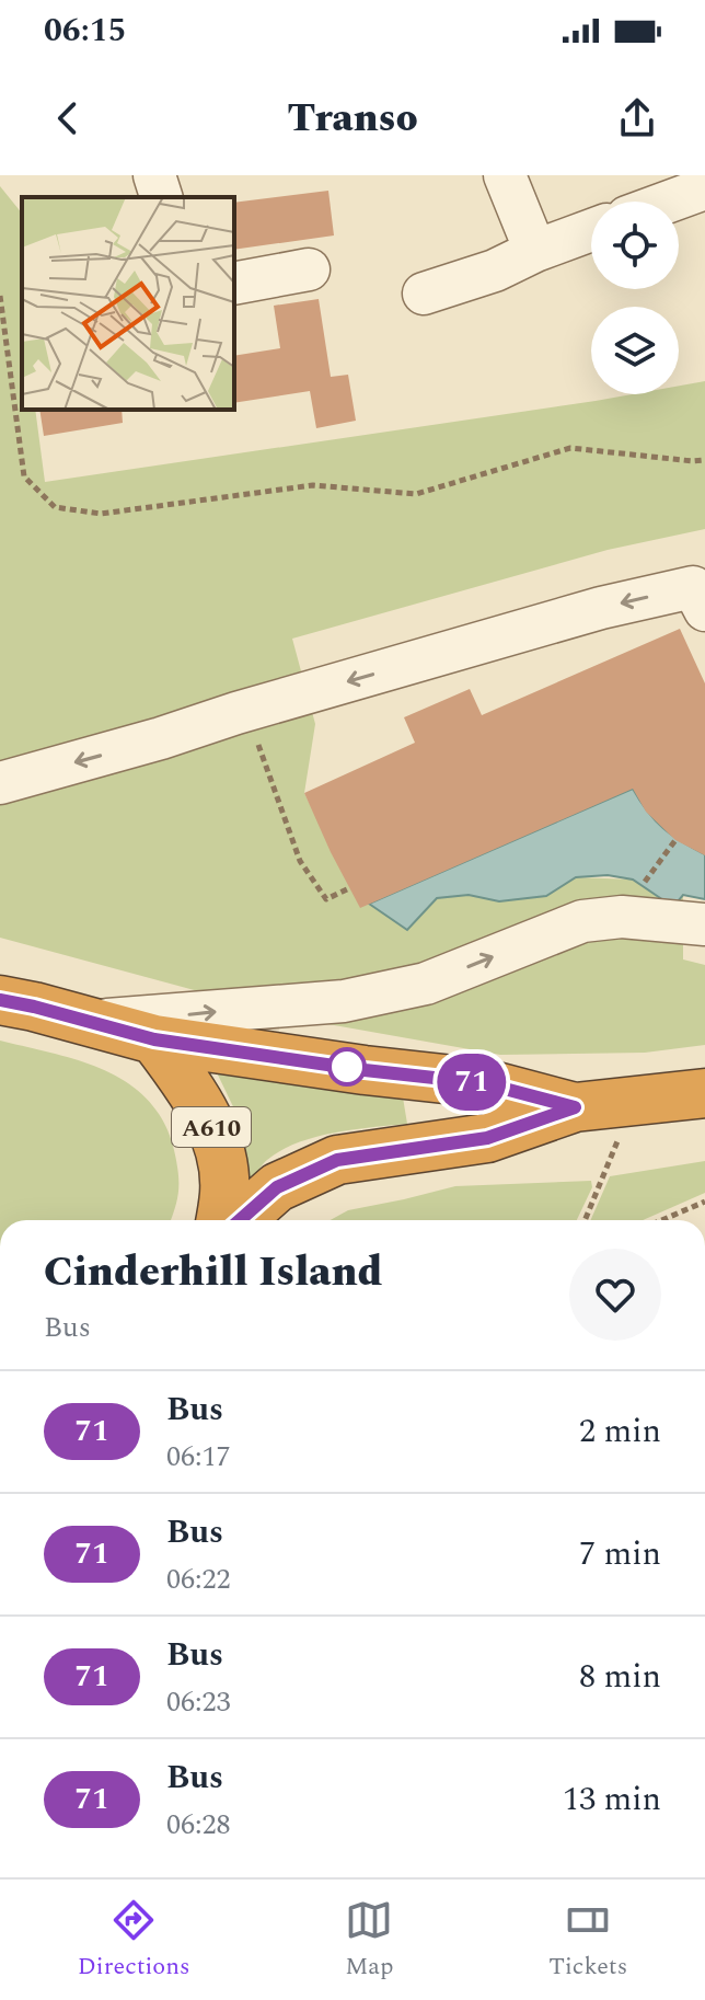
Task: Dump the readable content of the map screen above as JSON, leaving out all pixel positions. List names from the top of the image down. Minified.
{"streets":{"highway":["A610"]},"lines":["bus line 71"],"page":{"status":"06:15","header":"Transo","on_map":"71","heading":["Cinderhill Island","Bus"],"list":[{"mark":"71","name":"Bus","note":"06:17","value":"2 min"},{"mark":"71","name":"Bus","note":"06:22","value":"7 min"},{"mark":"71","name":"Bus","note":"06:23","value":"8 min"},{"mark":"71","name":"Bus","note":"06:28","value":"13 min"}],"tabs":["Directions","Map","Tickets"]}}
